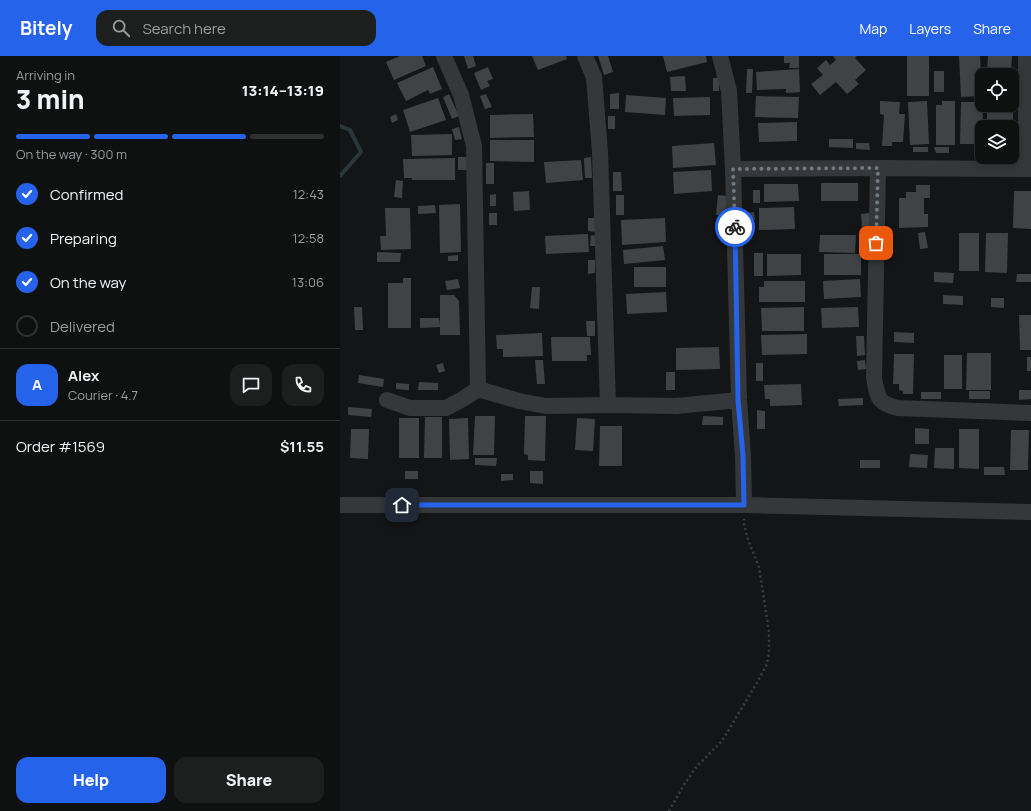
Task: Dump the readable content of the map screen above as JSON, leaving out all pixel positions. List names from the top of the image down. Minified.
{"page":{"header":"Bitely","search":"Search here","nav":["Map","Layers","Share"],"heading":["3 min","Arriving in","13:14–13:19"],"panel":["Alex","Courier · 4.7","Order #1569","$11.55"],"bar":"On the way · 300 m","list":[["Confirmed","12:43"],["Preparing","12:58"],["On the way","13:06"],"Delivered"],"round":"A","buttons":["Help","Share"]}}
